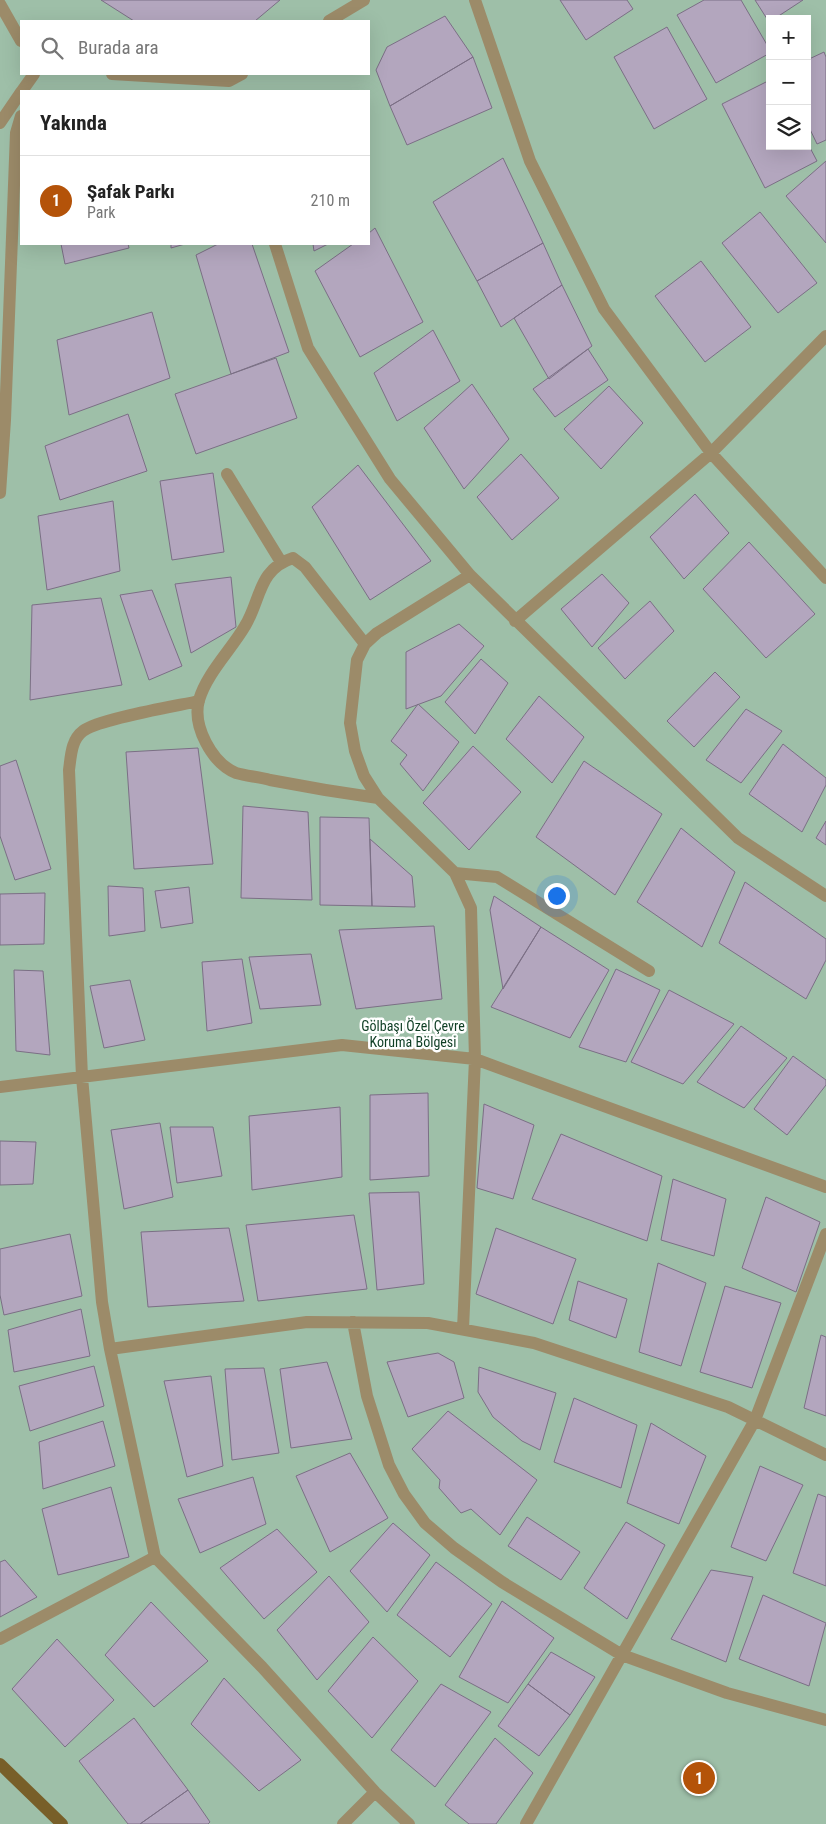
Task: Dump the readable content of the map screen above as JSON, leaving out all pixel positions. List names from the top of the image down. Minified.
{"parks":["Gölbaşı Özel Çevre Koruma Bölgesi"],"page":{"map_buttons":["+","−"],"search":"Burada ara","heading":"Yakında","list":[{"mark":"1","name":"Şafak Parkı","note":"Park","value":"210 m"}],"pins":"1"}}
